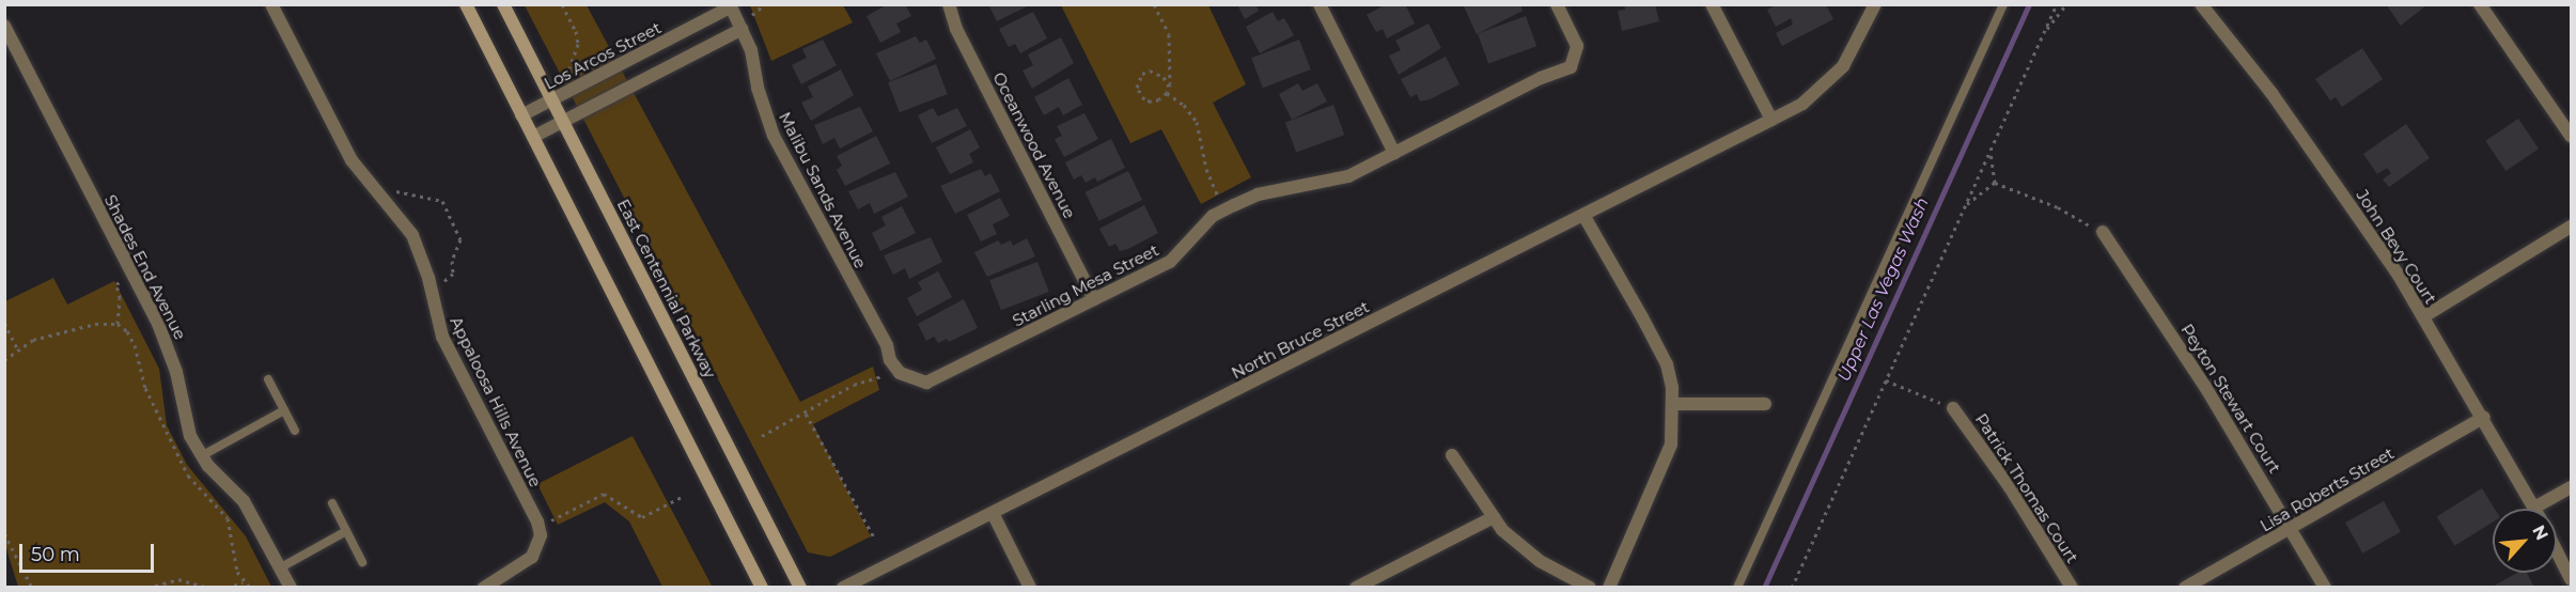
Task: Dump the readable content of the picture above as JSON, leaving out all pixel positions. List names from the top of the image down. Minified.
{"streets":{"main road":["East Centennial Parkway"],"street":["Los Arcos Street","Oceanwood Avenue","Malibu Sands Avenue","John Bevy Court","Shades End Avenue","Starling Mesa Street","North Bruce Street","Peyton Stewart Court","Appaloosa Hills Avenue","Patrick Thomas Court","Lisa Roberts Street"]},"crossings":[["Los Arcos Street","Malibu Sands Avenue"],["Los Arcos Street","East Centennial Parkway"],["Oceanwood Avenue","Starling Mesa Street"],["Malibu Sands Avenue","Starling Mesa Street"],["John Bevy Court","Lisa Roberts Street"],["Peyton Stewart Court","Lisa Roberts Street"]],"water":["Upper Las Vegas Wash"],"scale_bar":"50 m","north":"top right"}
